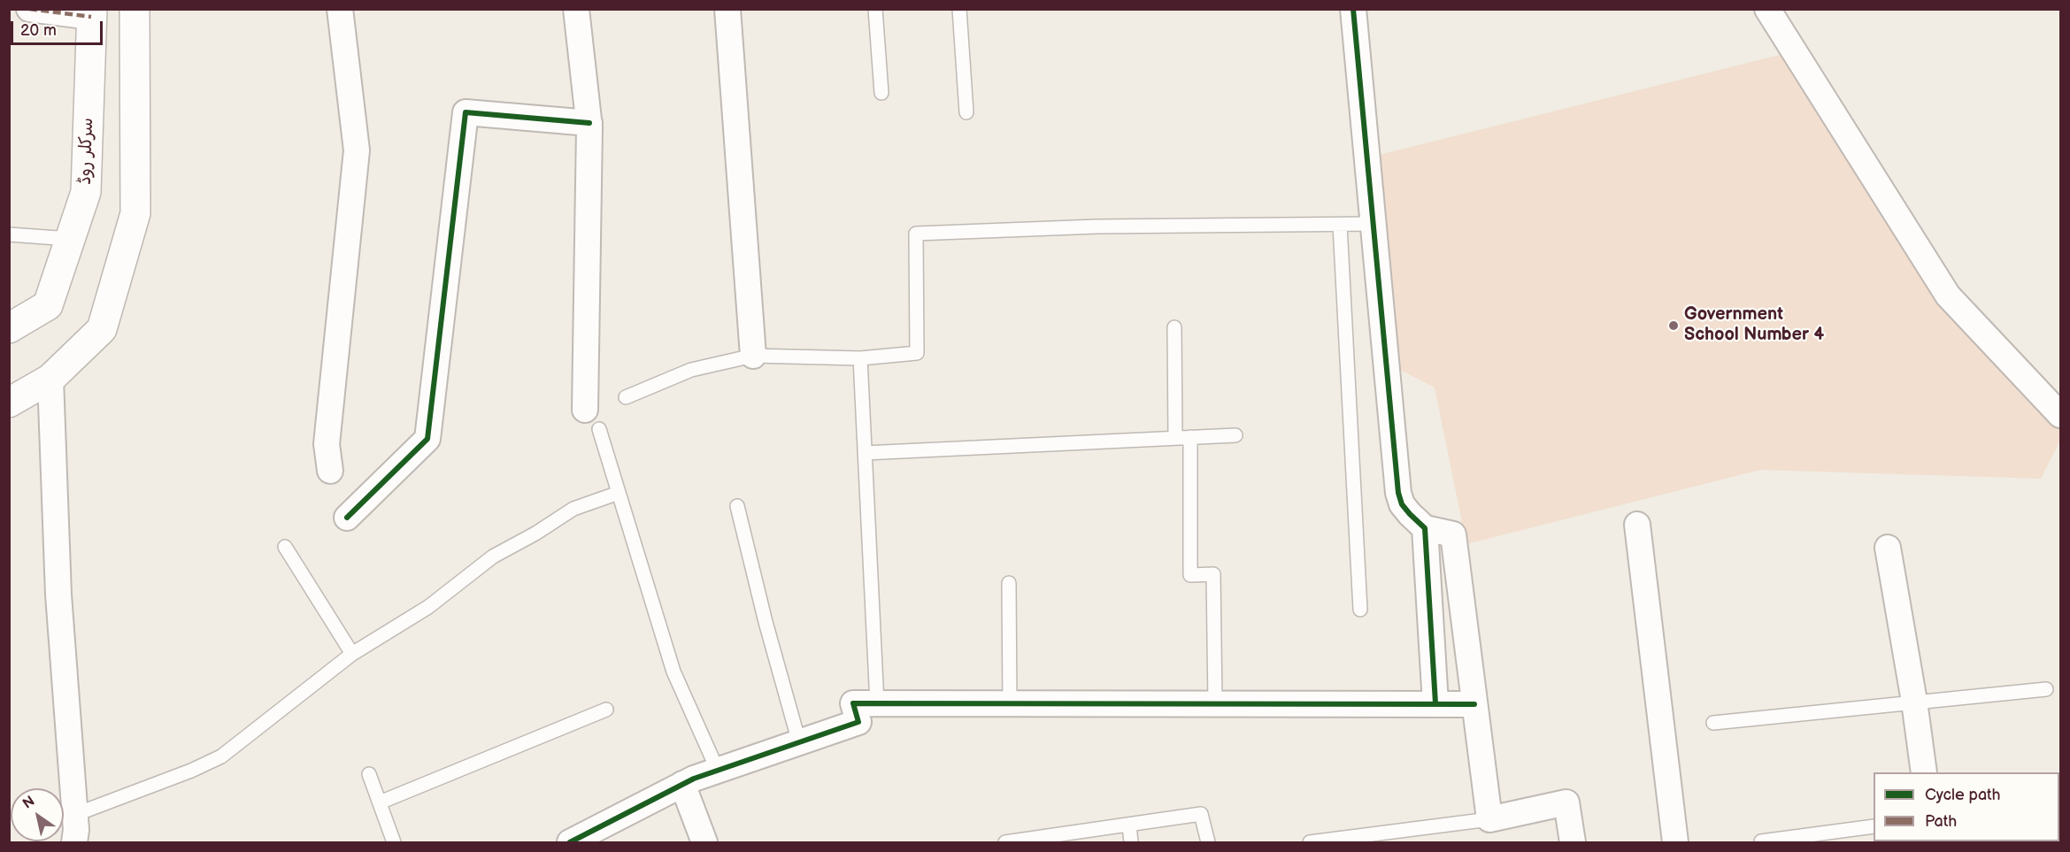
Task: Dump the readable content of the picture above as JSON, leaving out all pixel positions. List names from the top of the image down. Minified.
{"streets":{"main road":["سرکلر روڈ"]},"places":["Government School Number 4"],"legend":["Cycle path","Path"],"scale_bar":"20 m","north":"top left"}
